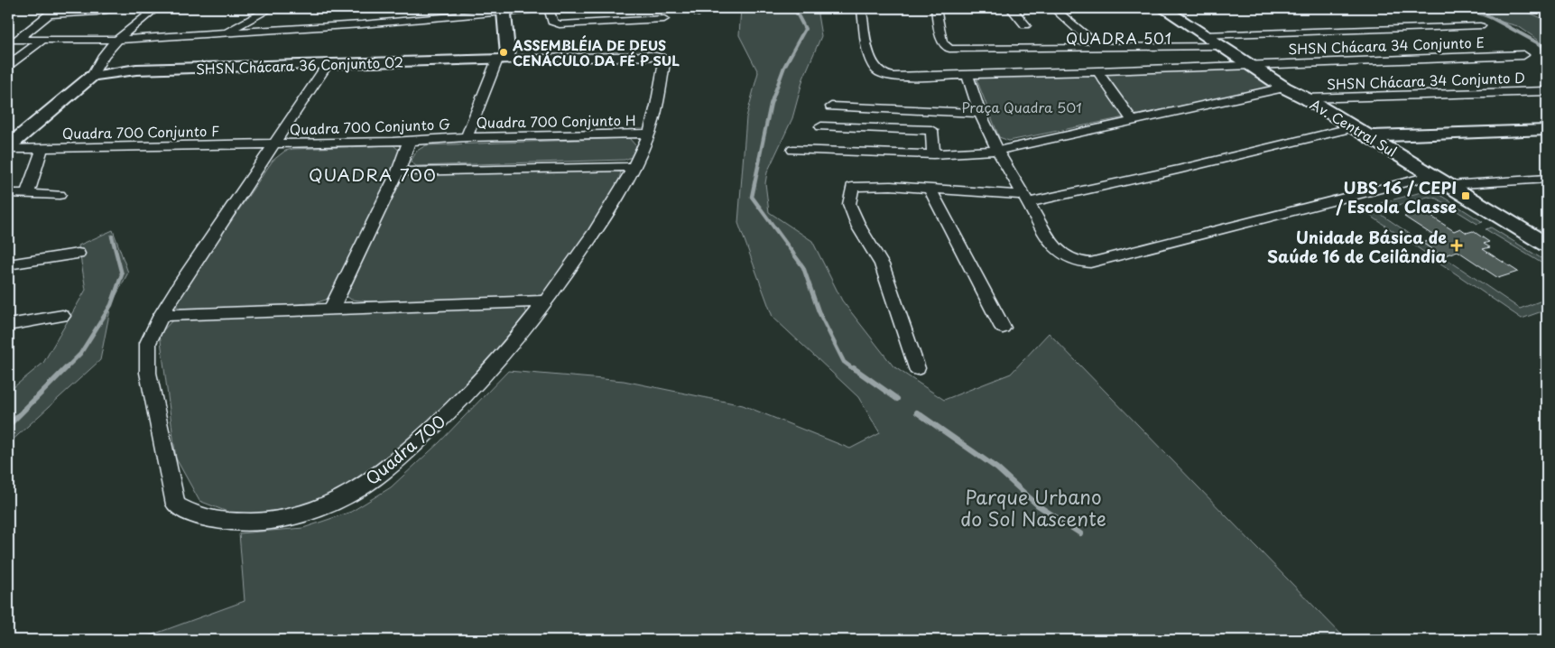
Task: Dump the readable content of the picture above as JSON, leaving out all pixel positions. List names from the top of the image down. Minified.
{"streets":{"street":["SHSN Chácara 34 Conjunto E","SHSN Chácara 36 Conjunto 02","SHSN Chácara 34 Conjunto D","Quadra 700 Conjunto H","Quadra 700 Conjunto G","Av. Central Sul","Quadra 700 Conjunto F","Quadra 700"]},"crossings":[["SHSN Chácara 34 Conjunto E","Av. Central Sul"],["SHSN Chácara 36 Conjunto 02","Quadra 700 Conjunto H"],["SHSN Chácara 36 Conjunto 02","Quadra 700"],["SHSN Chácara 34 Conjunto D","Av. Central Sul"],["Quadra 700 Conjunto H","Quadra 700 Conjunto G"],["Quadra 700 Conjunto H","Quadra 700"],["Quadra 700 Conjunto G","Quadra 700 Conjunto F"],["Quadra 700 Conjunto G","Quadra 700"],["Quadra 700 Conjunto F","Quadra 700"]],"districts":["QUADRA 501","QUADRA 700"],"parks":["Praça Quadra 501","Parque Urbano do Sol Nascente"],"places":{"other":["ASSEMBLÉIA DE DEUS CENÁCULO DA FÉ P SUL"],"transit":["UBS 16 / CEPI / Escola Classe"],"health":["Unidade Básica de Saúde 16 de Ceilândia"]}}
